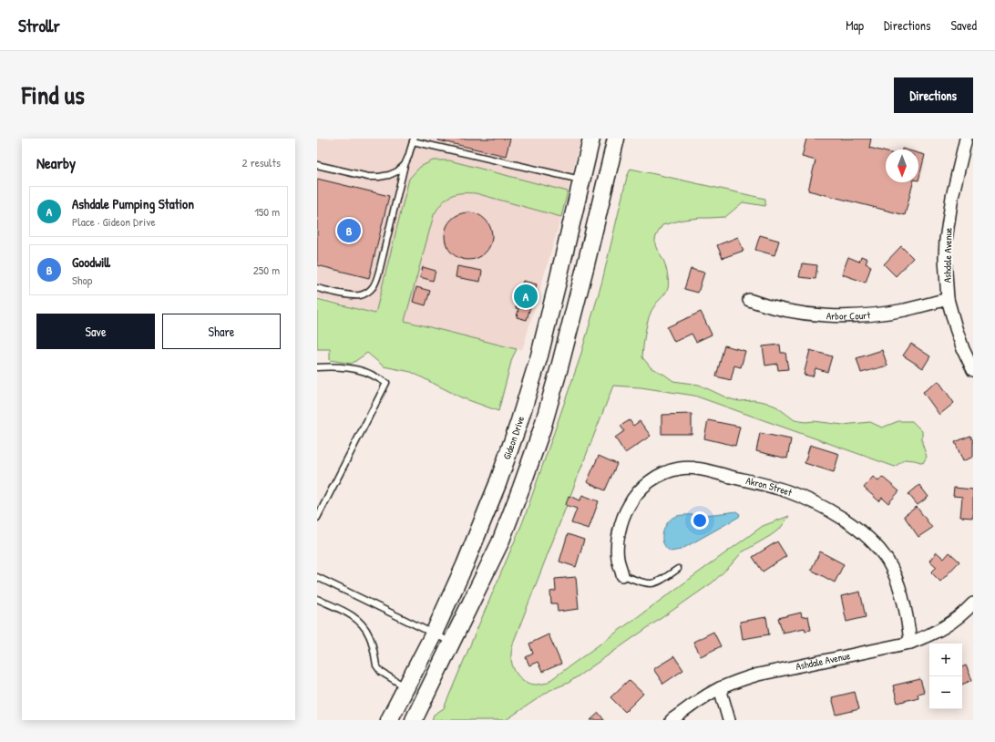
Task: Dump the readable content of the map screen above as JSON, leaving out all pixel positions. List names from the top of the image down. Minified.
{"streets":{"main road":["Gideon Drive"],"street":["Ashdale Avenue","Arbor Court","Akron Street"]},"crossings":[["Ashdale Avenue","Arbor Court"],["Ashdale Avenue","Akron Street"]],"north":"bottom","page":{"header":"Strollr","nav":["Map","Directions","Saved"],"title":"Find us","buttons":["Directions",["Save","Share"]],"heading":["Nearby","2 results"],"list":[{"mark":"A","name":"Ashdale Pumping Station","note":"Place · Gideon Drive","value":"150 m"},{"mark":"B","name":"Goodwill","note":"Shop","value":"250 m"}],"pins":["B","A"],"map_buttons":["+","−"]}}
